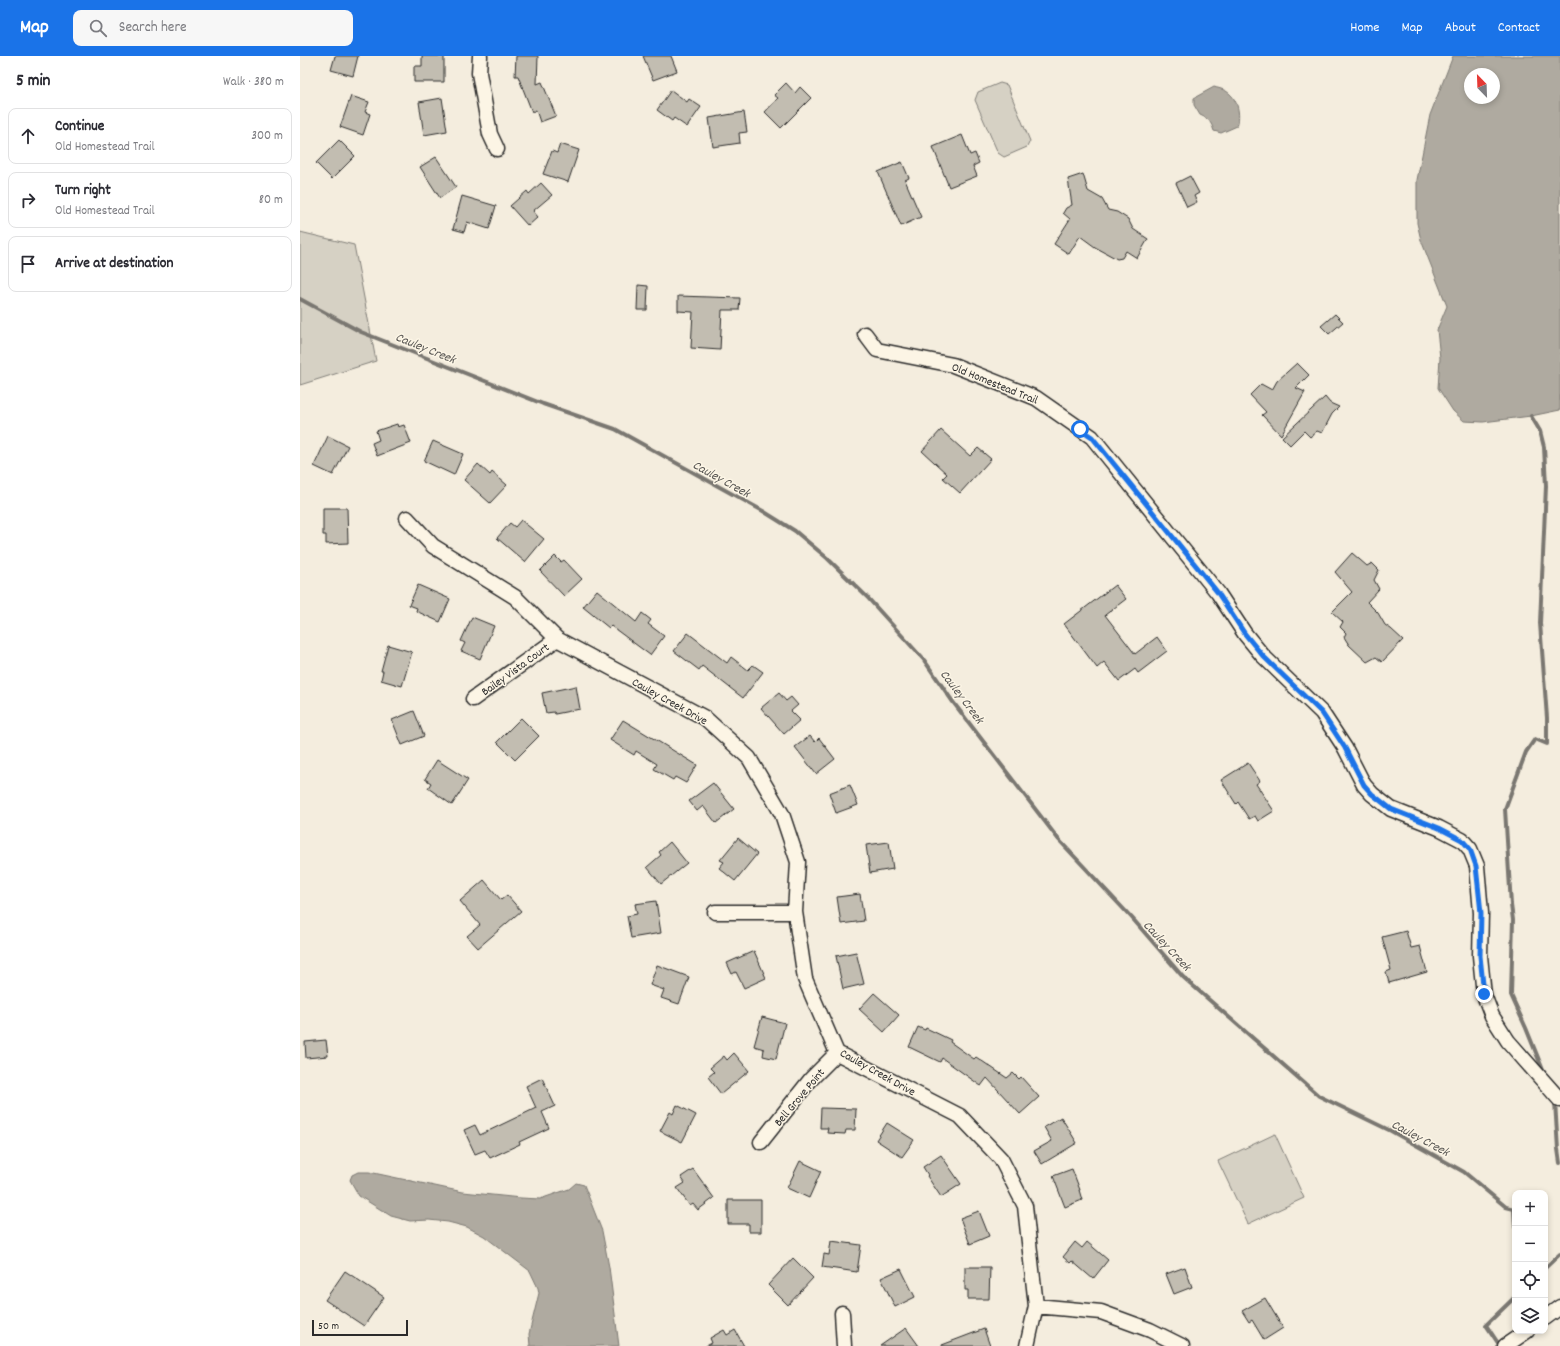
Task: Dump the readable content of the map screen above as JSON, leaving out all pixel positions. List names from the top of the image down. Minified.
{"streets":{"street":["Old Homestead Trail","Bailey Vista Court","Cauley Creek Drive","Bell Grove Point"]},"crossings":[["Bailey Vista Court","Cauley Creek Drive"],["Cauley Creek Drive","Bell Grove Point"]],"water":["Cauley Creek"],"scale_bar":"50 m","north":"top left","page":{"header":"Map","search":"Search here","nav":["Home","Map","About","Contact"],"heading":["5 min","Walk · 380 m"],"list":[["Continue","Old Homestead Trail","300 m"],["Turn right","Old Homestead Trail","80 m"],"Arrive at destination"],"map_buttons":["+","−"],"scale":"50 m"}}
